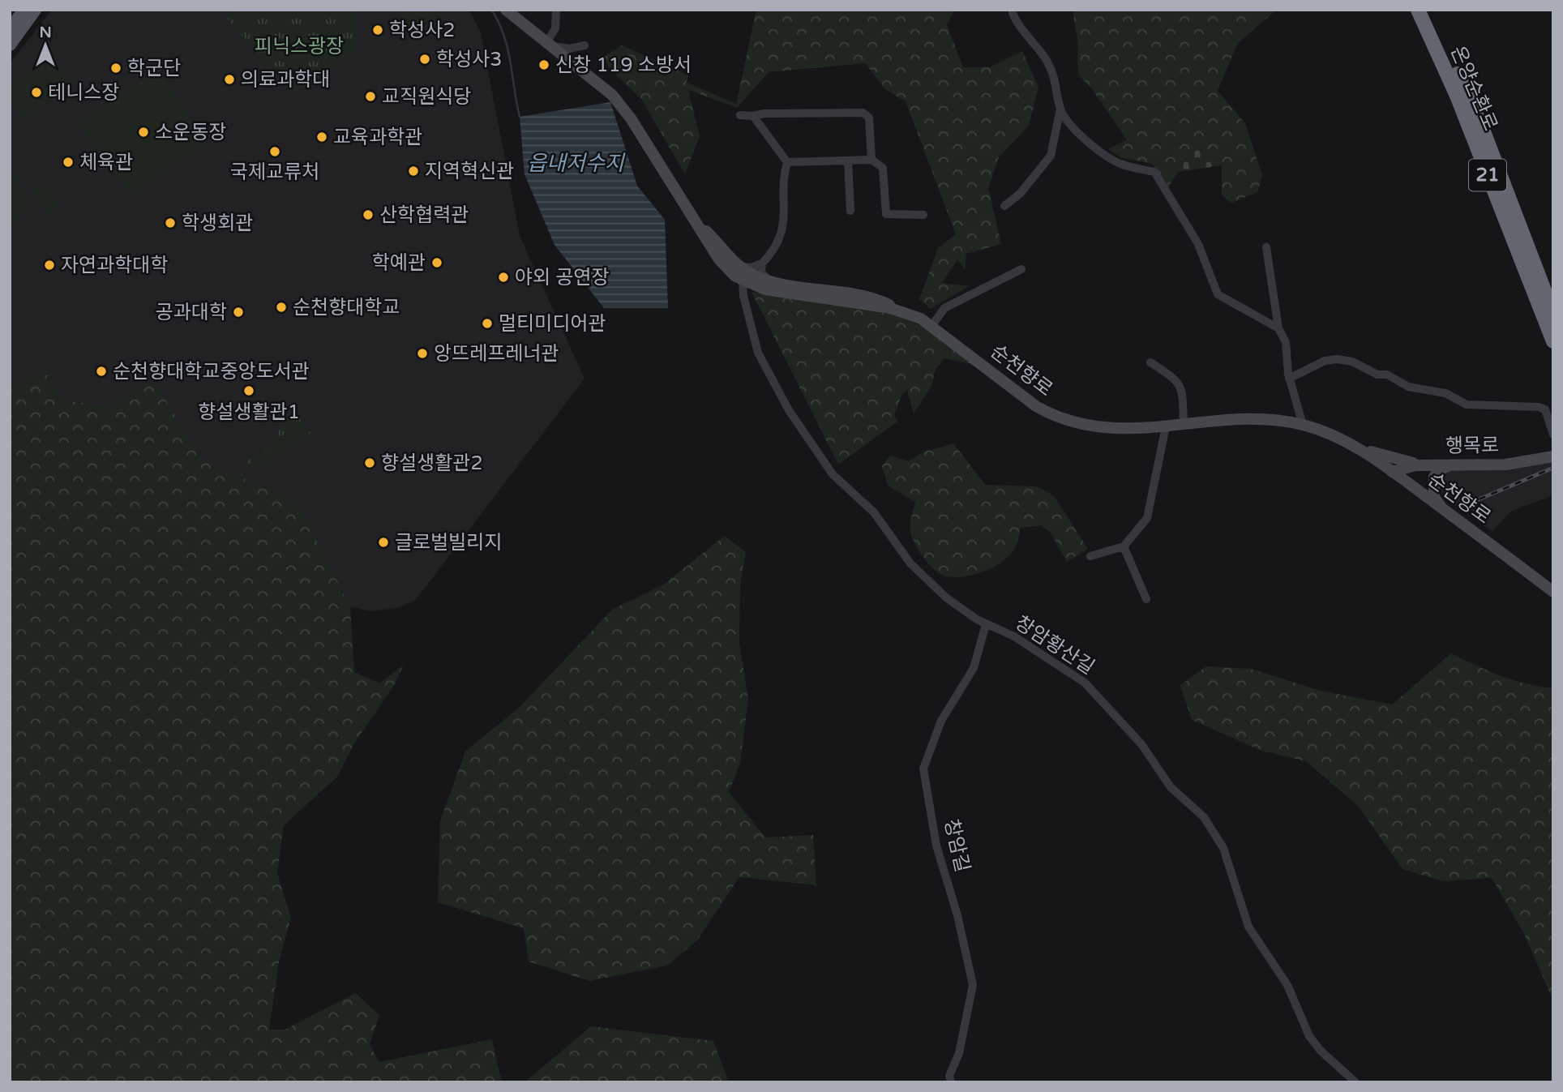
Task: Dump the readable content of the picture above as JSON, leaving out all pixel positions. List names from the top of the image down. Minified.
{"streets":{"highway":["온양순환로","21"],"main road":["순천향로","행목로"],"street":["창암황산길","창암길"]},"crossings":[["순천향로","행목로"],["순천향로","창암황산길"],["창암황산길","창암길"]],"water":["읍내저수지"],"parks":["피닉스광장"],"places":["학성사2","학성사3","신창 119 소방서","학군단","의료과학대","테니스장","교직원식당","소운동장","교육과학관","국제교류처","체육관","지역혁신관","산학협력관","학생회관","학예관","자연과학대학","야외 공연장","순천향대학교","공과대학","멀티미디어관","앙뜨레프레너관","순천향대학교중앙도서관","향설생활관1","향설생활관2","글로벌빌리지"],"north":"top"}
